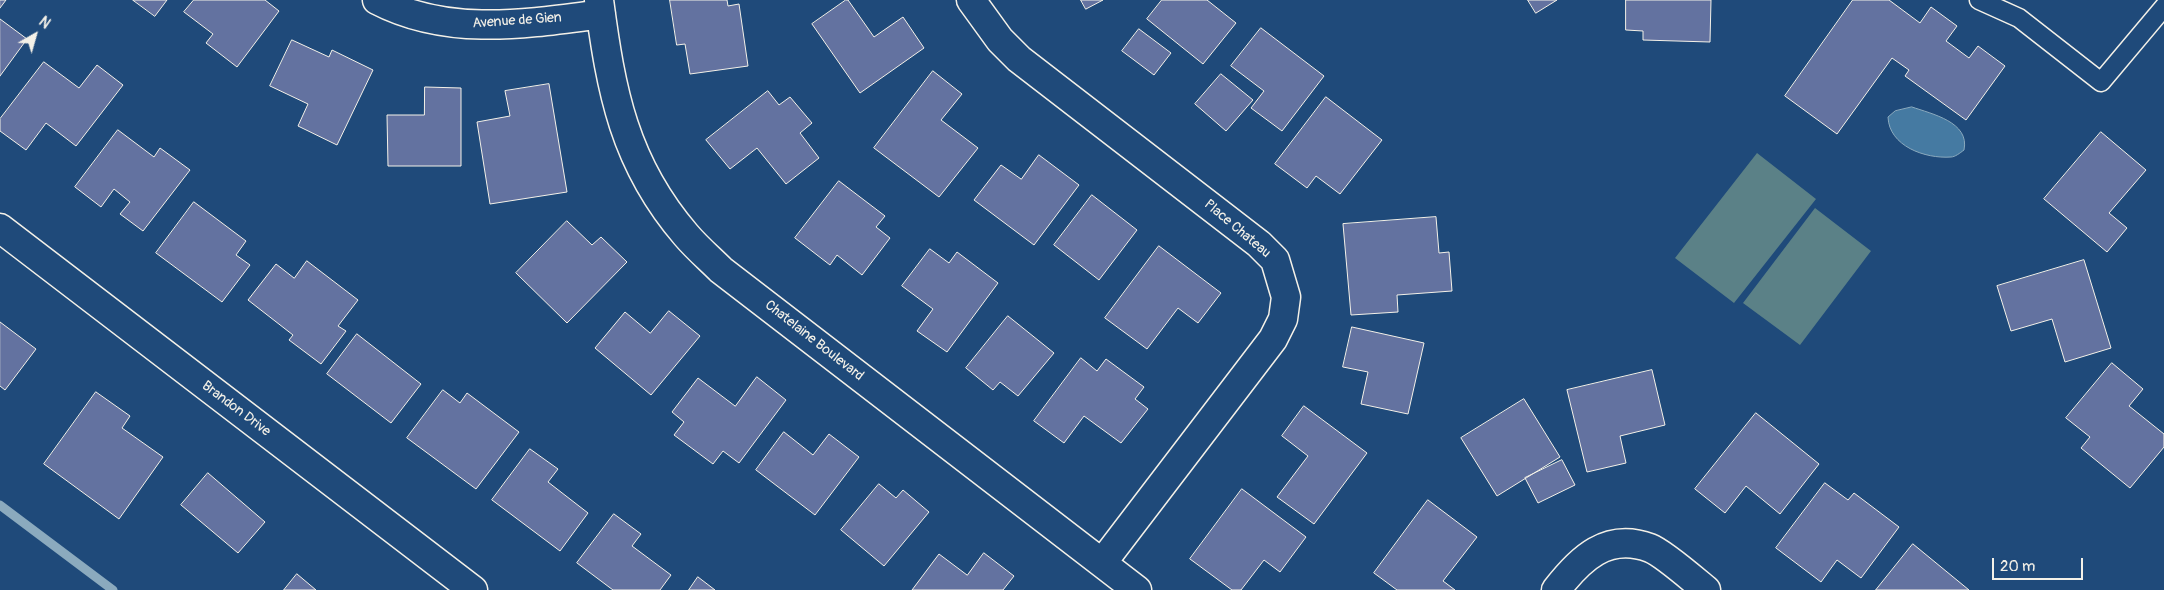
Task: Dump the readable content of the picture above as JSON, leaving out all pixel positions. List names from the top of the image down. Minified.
{"streets":{"street":["Avenue de Gien","Place Chateau","Chatelaine Boulevard","Brandon Drive"]},"crossings":[["Avenue de Gien","Chatelaine Boulevard"],["Place Chateau","Chatelaine Boulevard"]],"scale_bar":"20 m","north":"top right"}
